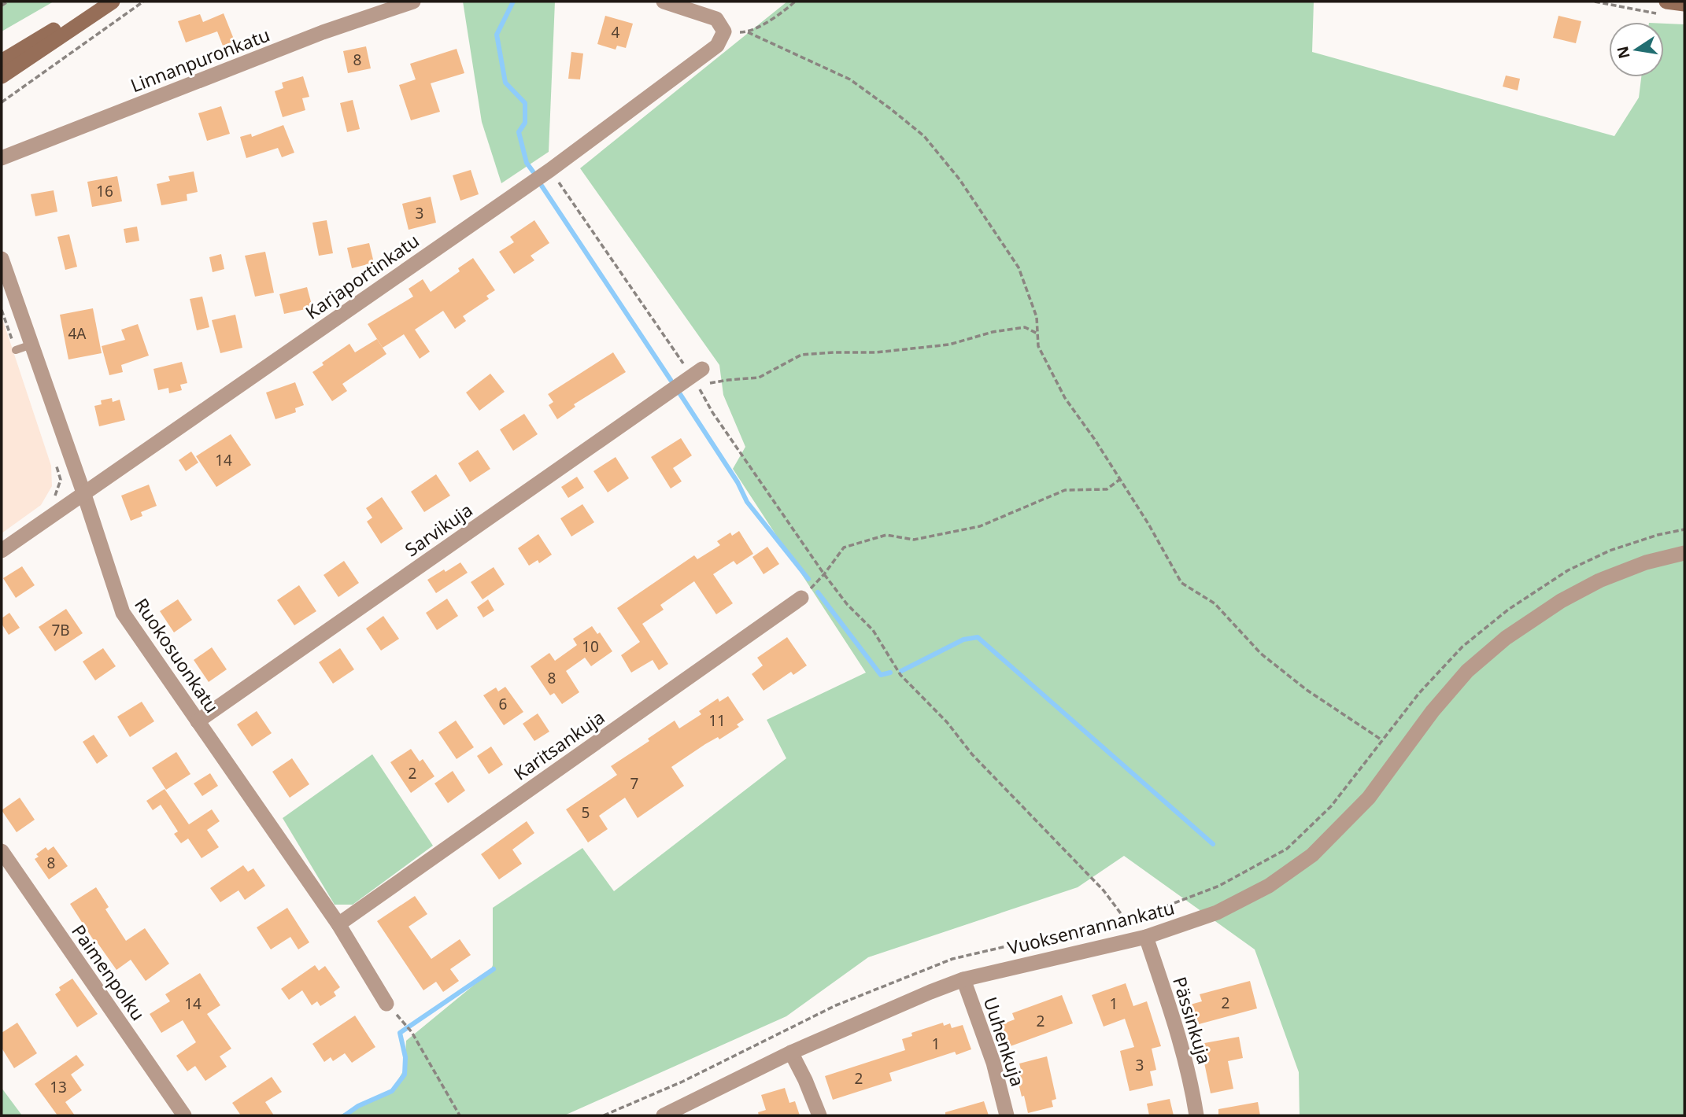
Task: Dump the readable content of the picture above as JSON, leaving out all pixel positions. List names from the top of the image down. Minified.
{"streets":{"street":["Linnanpuronkatu","Karjaportinkatu","Sarvikuja","Ruokosuonkatu","Karitsankuja","Vuoksenrannankatu","Paimenpolku","Pässinkuja","Uuhenkuja"]},"crossings":[["Karjaportinkatu","Ruokosuonkatu"],["Sarvikuja","Ruokosuonkatu"],["Ruokosuonkatu","Karitsankuja"],["Vuoksenrannankatu","Pässinkuja"],["Vuoksenrannankatu","Uuhenkuja"]],"house_numbers":["4","8","16","3","4A","14","7B","10","8","6","11","2","7","5","8","2","14","1","2","1","3","2","13"],"north":"left"}
